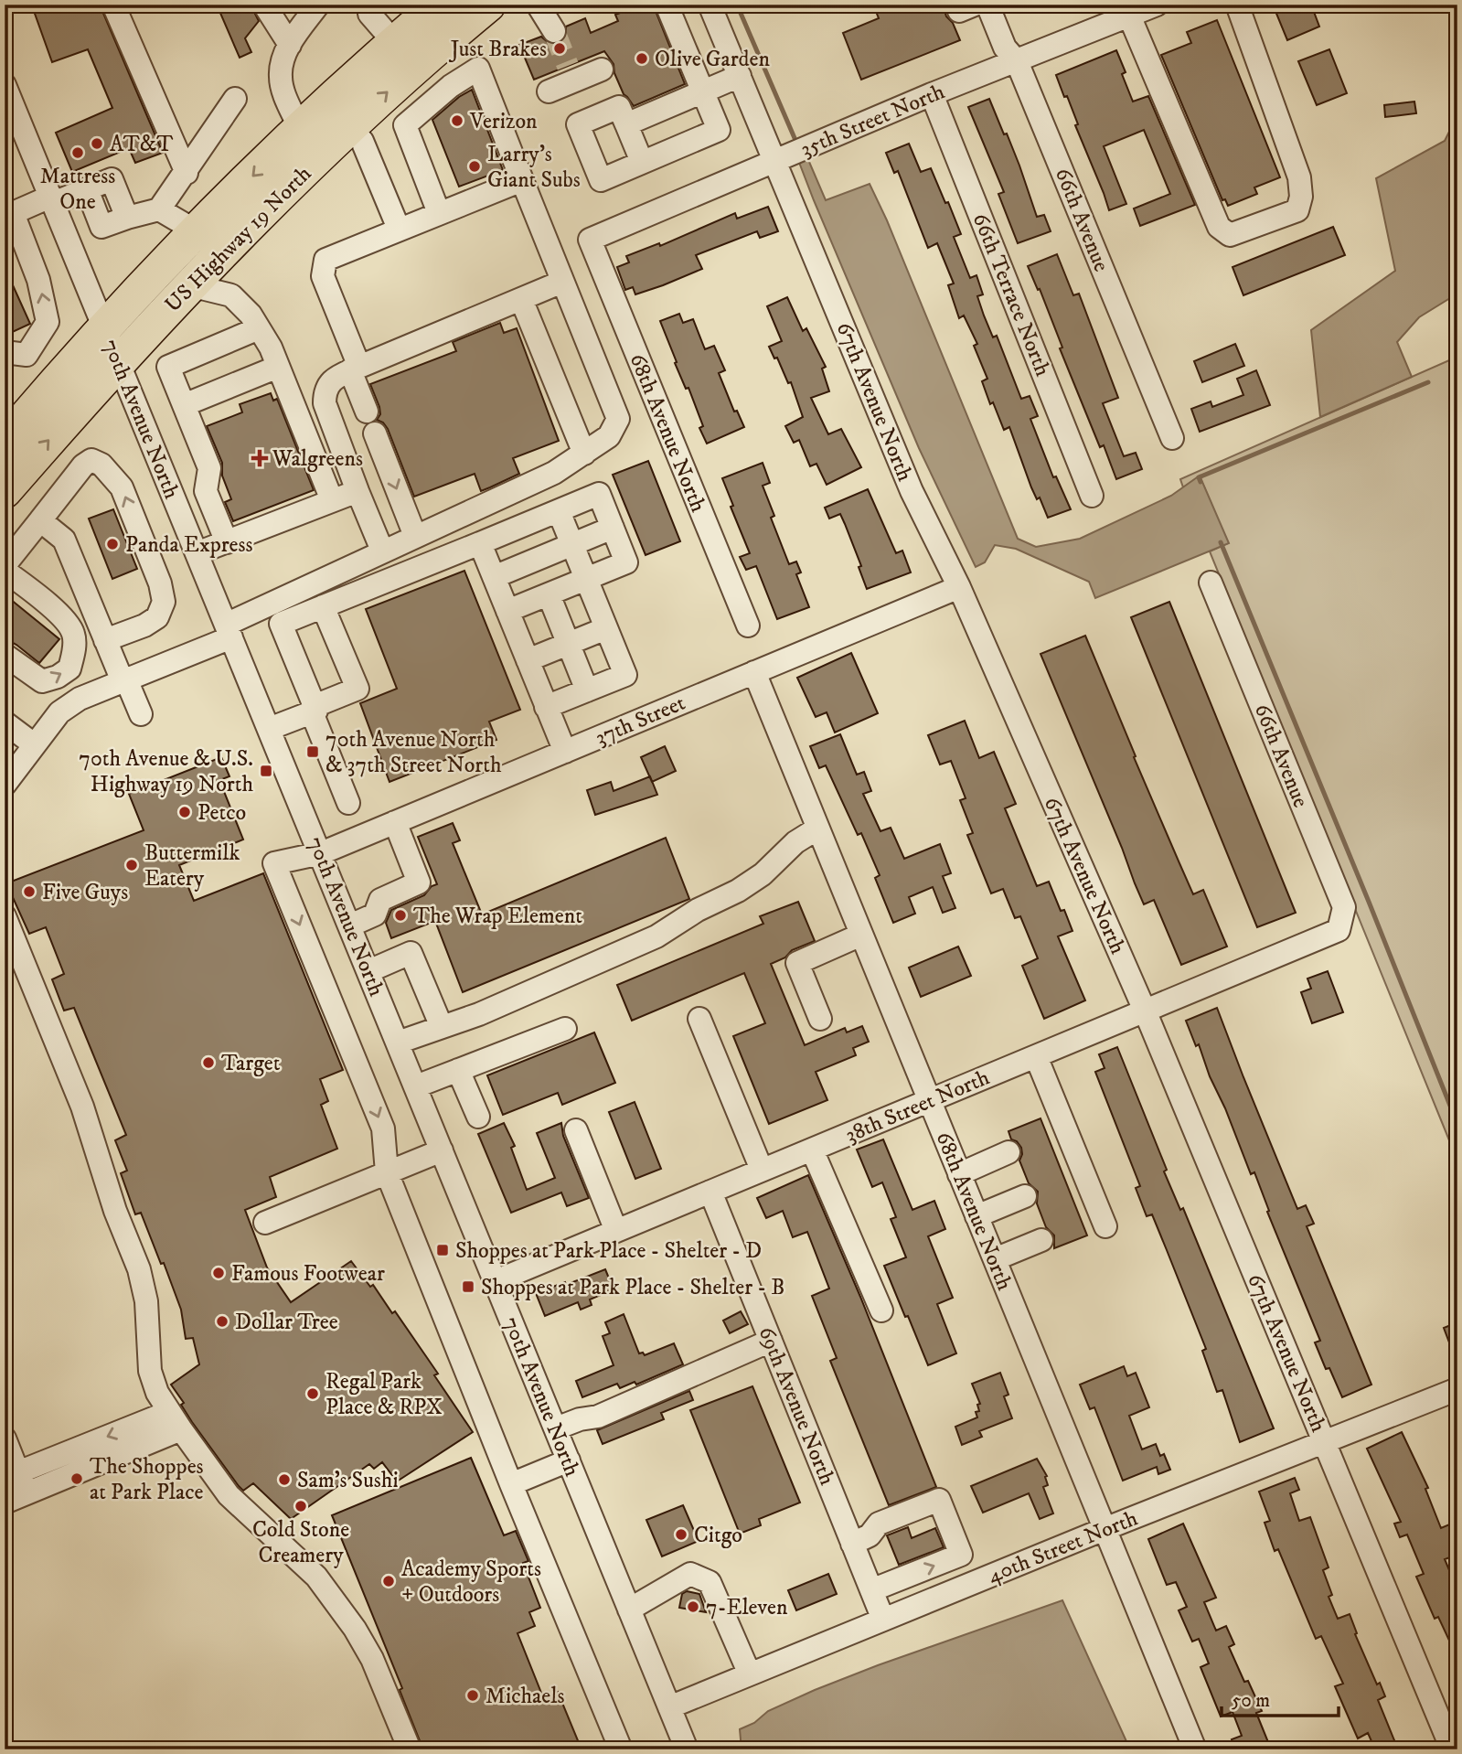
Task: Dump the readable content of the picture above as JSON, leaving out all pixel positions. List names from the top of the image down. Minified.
{"streets":{"highway":["US Highway 19 North"],"street":["35th Street North","66th Avenue","66th Terrace North","67th Avenue North","70th Avenue North","68th Avenue North","37th Street","38th Street North","69th Avenue North","40th Street North"]},"crossings":[["35th Street North","66th Avenue"],["35th Street North","66th Terrace North"],["35th Street North","67th Avenue North"],["35th Street North","68th Avenue North"],["66th Avenue","38th Street North"],["US Highway 19 North","70th Avenue North"],["67th Avenue North","37th Street"],["67th Avenue North","38th Street North"],["67th Avenue North","40th Street North"],["70th Avenue North","37th Street"],["70th Avenue North","38th Street North"],["70th Avenue North","40th Street North"],["68th Avenue North","37th Street"],["68th Avenue North","38th Street North"],["68th Avenue North","40th Street North"],["38th Street North","69th Avenue North"],["69th Avenue North","40th Street North"]],"places":{"other":["Just Brakes","Olive Garden","Verizon","AT&T","Mattress One","Larry's Giant Subs","Panda Express","Petco","Buttermilk Eatery","Five Guys","The Wrap Element","Target","Famous Footwear","Dollar Tree","Regal Park Place & RPX","The Shoppes at Park Place","Sam's Sushi","Cold Stone Creamery","Citgo","Academy Sports + Outdoors","7-Eleven","Michaels"],"health":["Walgreens"],"transit":["70th Avenue North & 37th Street North","70th Avenue & U.S. Highway 19 North","Shoppes at Park Place - Shelter - D","Shoppes at Park Place - Shelter - B"]},"scale_bar":"50 m"}
